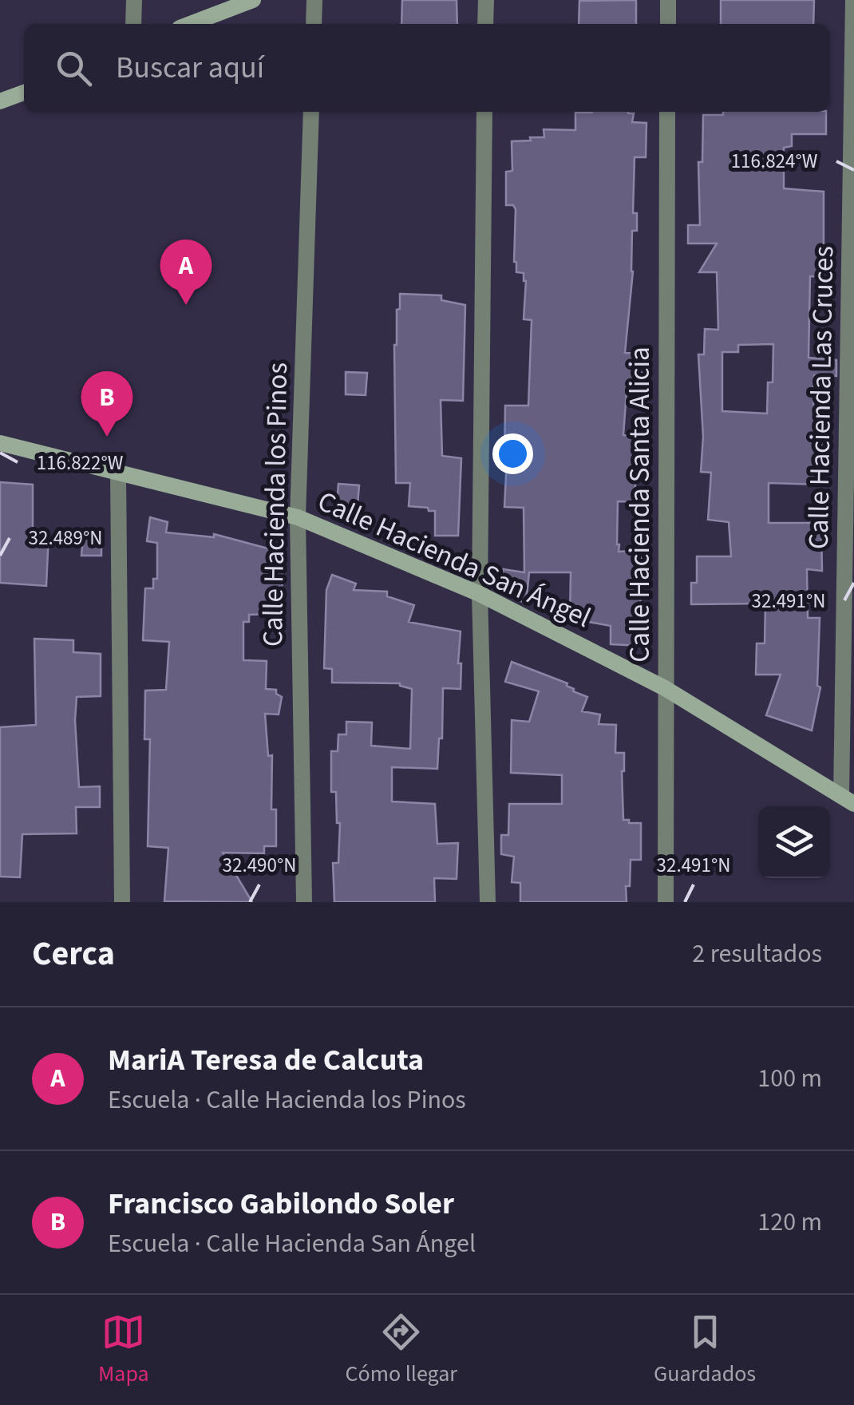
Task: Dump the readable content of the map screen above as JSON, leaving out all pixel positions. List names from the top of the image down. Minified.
{"streets":{"street":["Calle Hacienda Las Cruces","Calle Hacienda los Pinos","Calle Hacienda Santa Alicia","Calle Hacienda San Ángel"]},"crossings":[["Calle Hacienda Las Cruces","Calle Hacienda San Ángel"],["Calle Hacienda los Pinos","Calle Hacienda San Ángel"],["Calle Hacienda Santa Alicia","Calle Hacienda San Ángel"]],"page":{"search":"Buscar aquí","pins":["A","B"],"heading":["Cerca","2 resultados"],"list":[{"mark":"A","name":"MariA Teresa de Calcuta","note":"Escuela · Calle Hacienda los Pinos","value":"100 m"},{"mark":"B","name":"Francisco Gabilondo Soler","note":"Escuela · Calle Hacienda San Ángel","value":"120 m"}],"nav":["Mapa","Cómo llegar","Guardados"]},"coordinates":["116.824°W","116.822°W","32.489°N","32.491°N","32.490°N"]}
